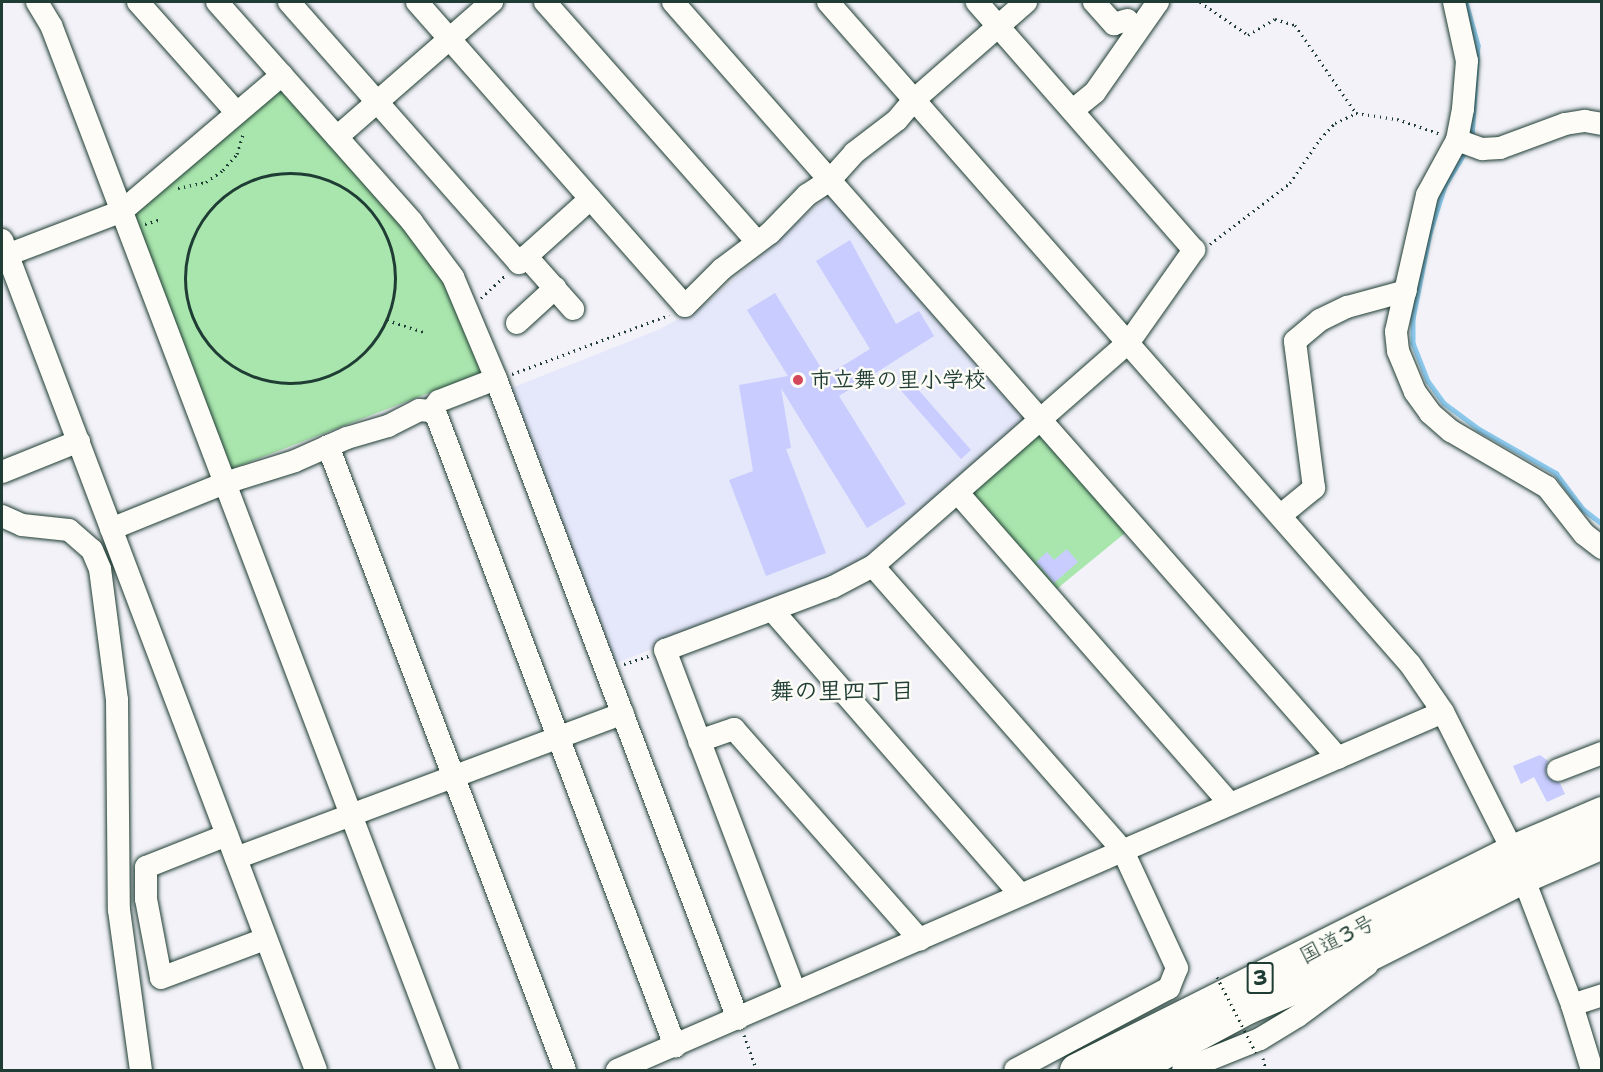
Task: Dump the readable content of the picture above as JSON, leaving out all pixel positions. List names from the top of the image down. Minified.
{"streets":{"highway":["国道3号","3"]},"districts":["舞の里四丁目"],"places":["市立舞の里小学校"]}
